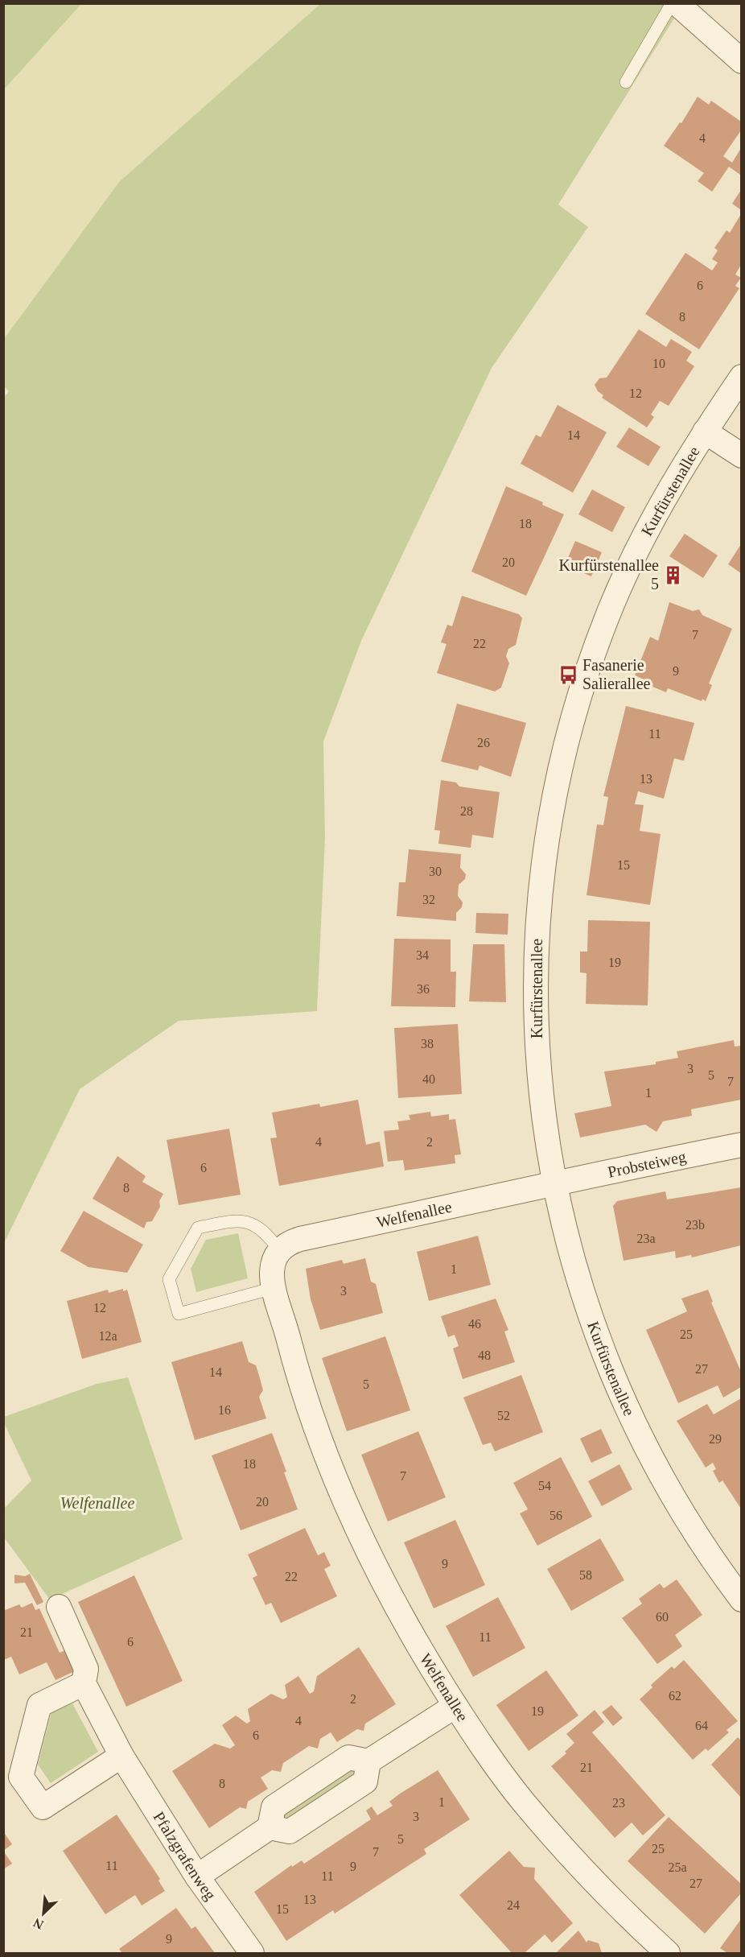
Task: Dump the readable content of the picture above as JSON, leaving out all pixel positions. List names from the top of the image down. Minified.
{"streets":{"street":["Kurfürstenallee","Probsteiweg","Welfenallee","Pfalzgrafenweg"]},"crossings":[["Kurfürstenallee","Probsteiweg"],["Kurfürstenallee","Welfenallee"],["Probsteiweg","Welfenallee"]],"parks":["Welfenallee"],"places":{"building":["Kurfürstenallee 5"],"bus stop":["Fasanerie Salierallee"]},"house_numbers":["4","6","8","10","12","14","18","20","7","22","9","11","26","13","28","15","30","32","34","19","36","38","3","5","40","7","1","4","2","6","8","23b","23a","1","3","12","46","25","12a","48","27","14","5","16","52","29","18","7","54","20","56","9","58","22","60","21","11","6","62","2","19","4","64","6","21","8","1","23","3","5","25","7","11","9","25a","11","27","13","24","15","9"],"north":"bottom left"}
